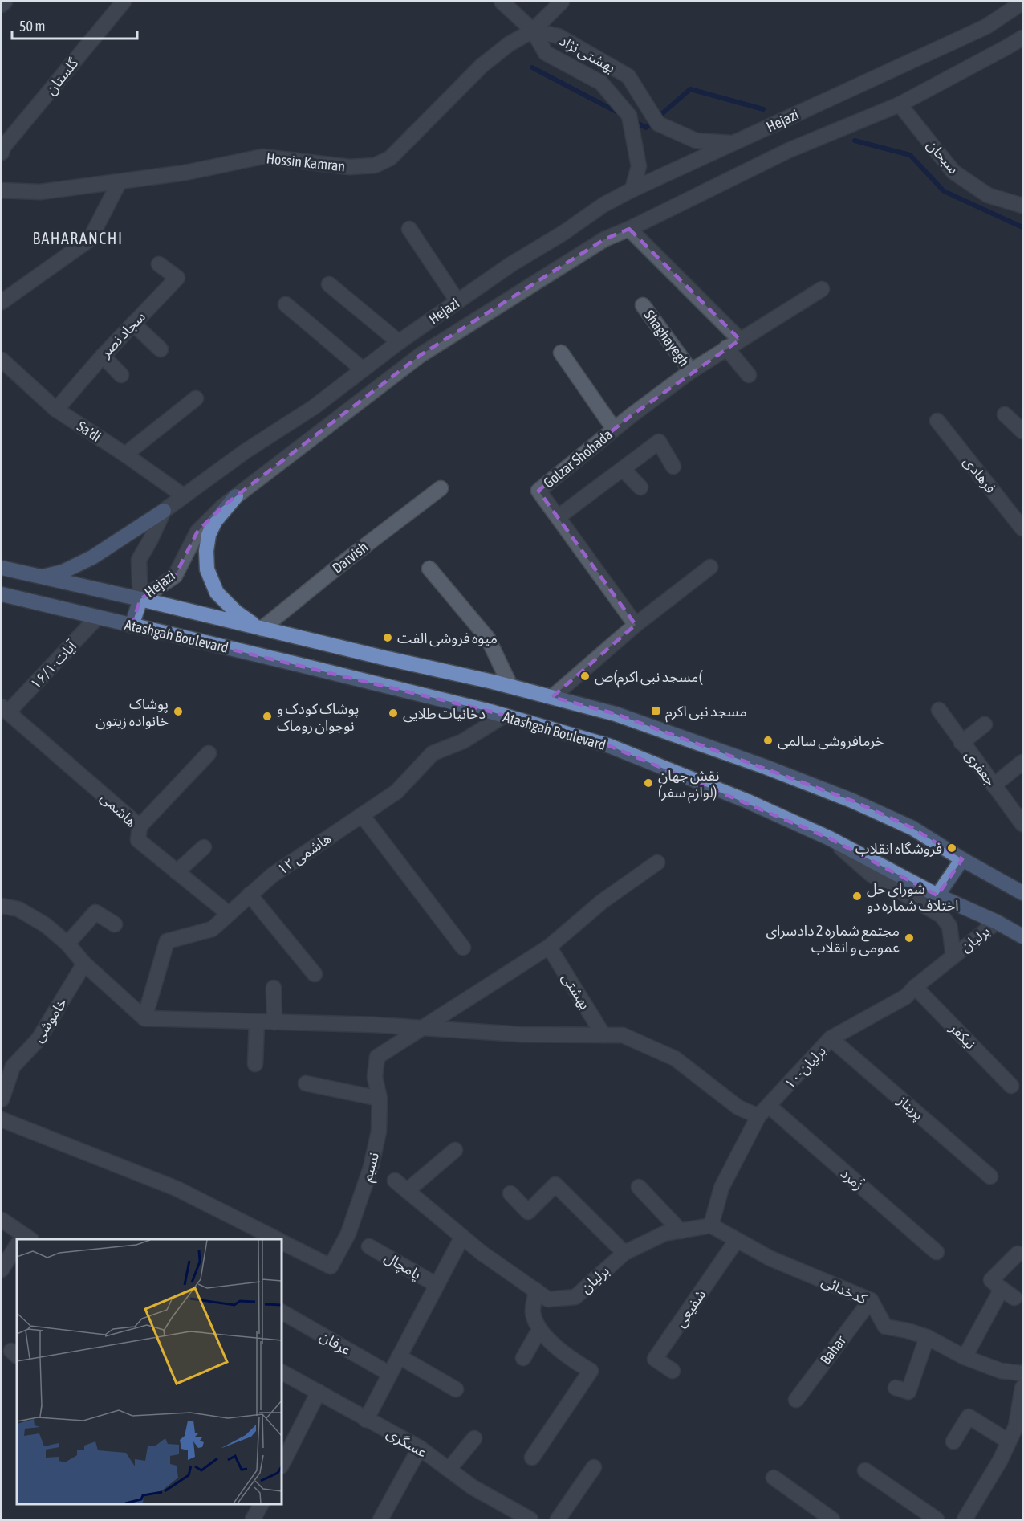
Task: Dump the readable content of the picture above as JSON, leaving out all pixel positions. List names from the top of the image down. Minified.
{"streets":{"main road":["Atashgah Boulevard"],"street":["بهشتی نژاد","گلستان","Hejazi","سبحان","Hossin Kamran","سجاد نصر","Shaghayegh","Sa'di","Golzar Shohada","فرهادی","Darvish","۱۶/۱-آیات","جعفری","هاشمی","۱۲ هاشمی","برلیان","بهشتی","خاموشی","نیکفر","۱۰-برلیان","پریناز","نسیم","زُمرد","پامچال","کدخدائی","شفیعی","عرفان","Bahar","عسگری"]},"crossings":[["بهشتی نژاد","Hejazi"],["بهشتی نژاد","Hossin Kamran"],["Hejazi","سبحان"],["Hejazi","Sa'di"],["Hejazi","Atashgah Boulevard"],["سجاد نصر","Sa'di"],["Shaghayegh","Golzar Shohada"],["Darvish","Atashgah Boulevard"],["Atashgah Boulevard","۱۶/۱-آیات"],["Atashgah Boulevard","۱۲ هاشمی"],["Atashgah Boulevard","برلیان"],["۱۶/۱-آیات","هاشمی"],["هاشمی","۱۲ هاشمی"],["۱۲ هاشمی","زُمرد"],["برلیان","۱۰-برلیان"],["برلیان","کدخدائی"],["بهشتی","زُمرد"],["نیکفر","۱۰-برلیان"],["۱۰-برلیان","پریناز"],["۱۰-برلیان","زُمرد"],["۱۰-برلیان","کدخدائی"],["نسیم","زُمرد"],["کدخدائی","شفیعی"],["کدخدائی","Bahar"]],"districts":["BAHARANCHI"],"places":{"other":["میوه فروشی الفت","مسجد نبی اکرم)ص(","پوشاک خانواده زیتون","دخانیات طلایی","پوشاک کودک و نوجوان روماک","خرمافروشی سالمی","نقش جهان (لوازم سفر)","فروشگاه انقلاب","شورای حل اختلاف شماره دو","مجتمع شماره 2 دادسرای عمومی و انقلاب"],"transit":["مسجد نبی اکرم"]},"scale_bar":"50 m"}
